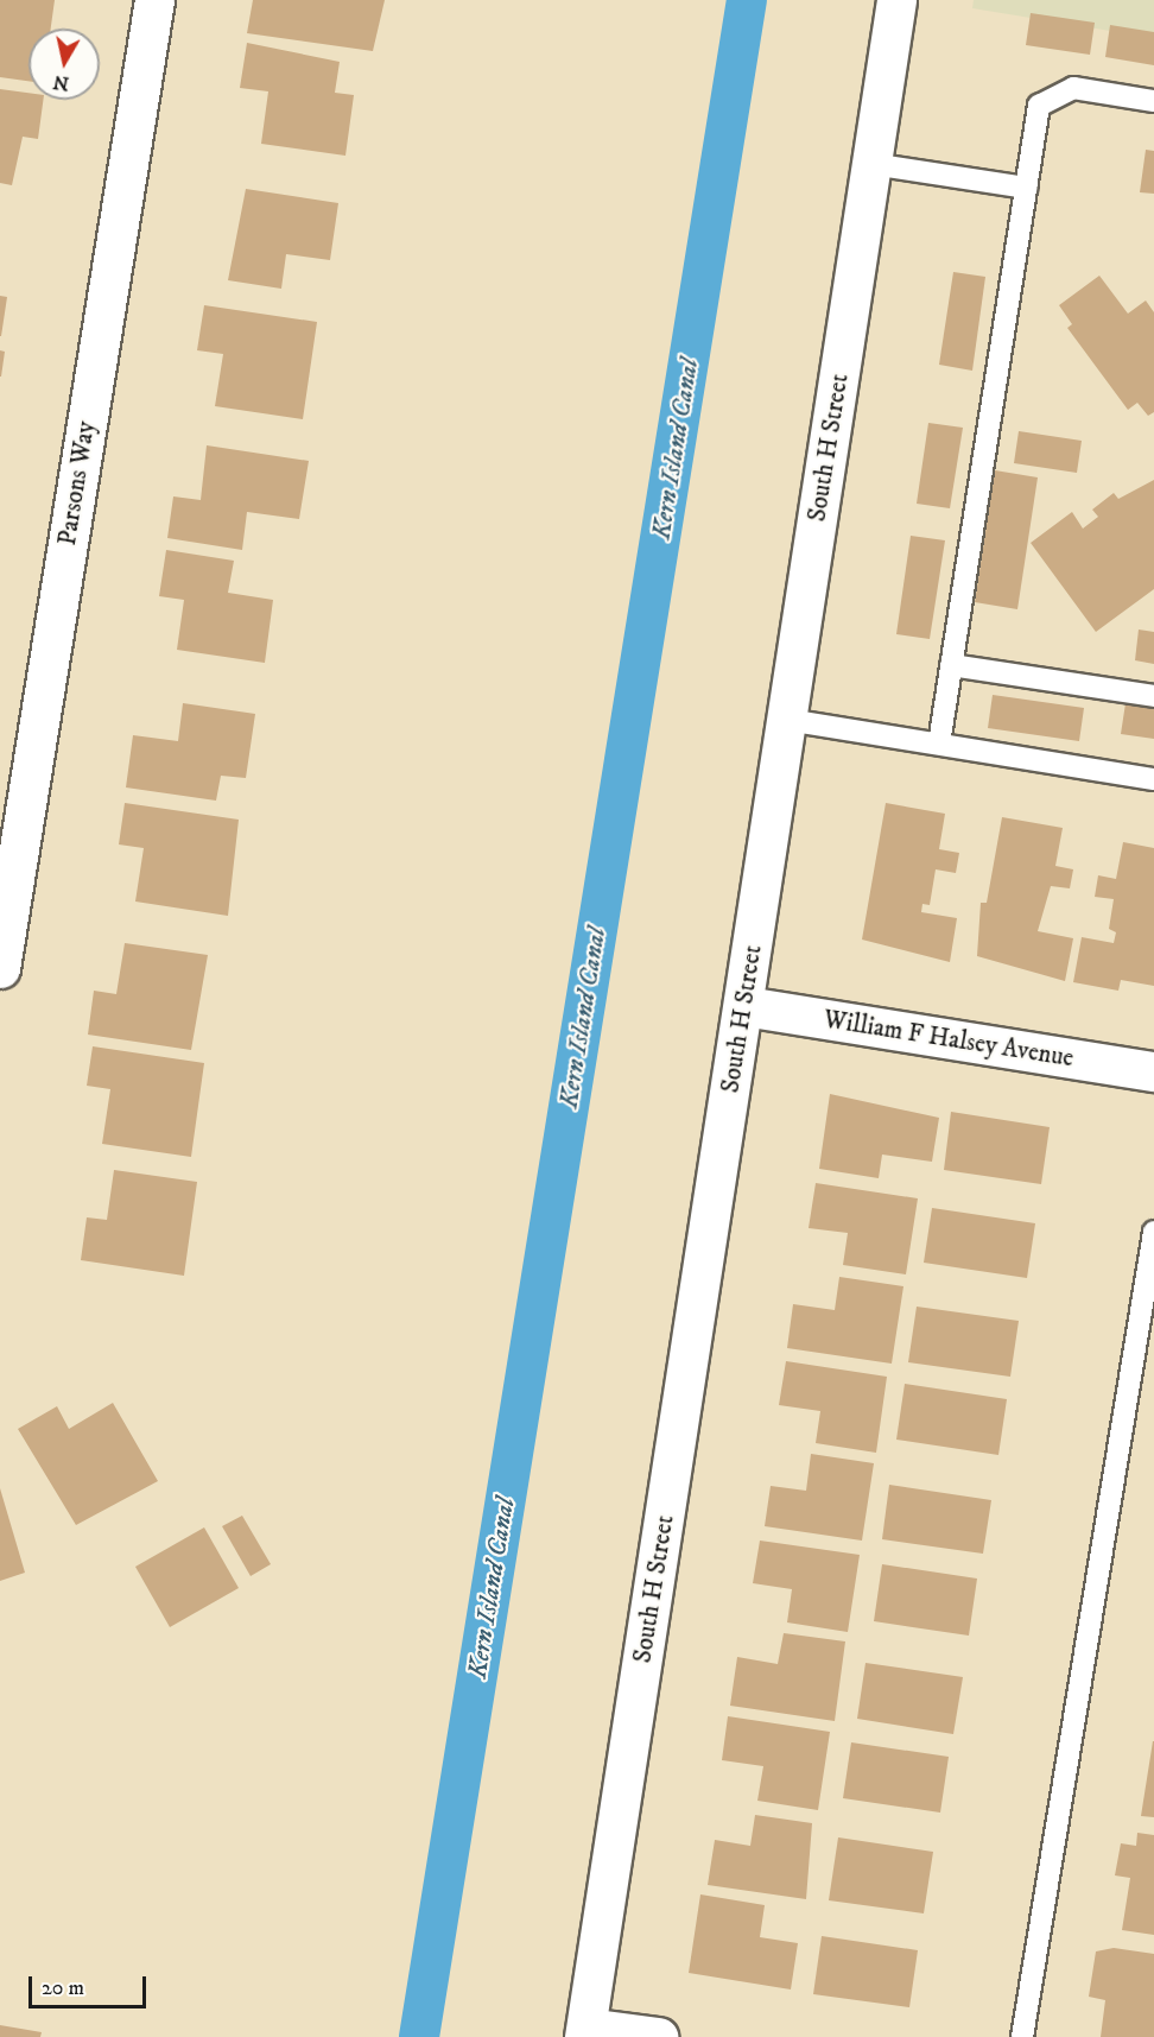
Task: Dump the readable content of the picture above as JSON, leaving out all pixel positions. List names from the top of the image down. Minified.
{"streets":{"street":["South H Street","Parsons Way","William F Halsey Avenue"]},"crossings":[["South H Street","William F Halsey Avenue"]],"water":["Kern Island Canal"],"scale_bar":"20 m","north":"bottom"}
